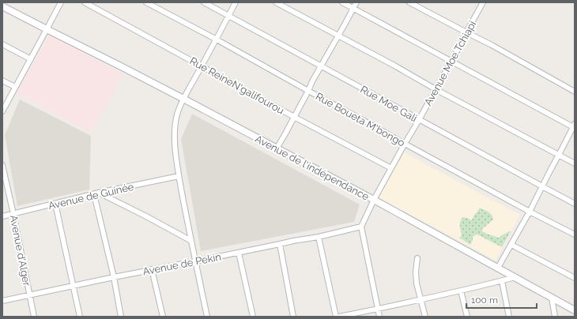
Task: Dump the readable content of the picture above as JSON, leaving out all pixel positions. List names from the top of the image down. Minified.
{"streets":{"street":["Avenue Moe Tchiapi","Rue ReineN'galifourou","Rue Moe Gali","Rue Boueta M'bongo","Avenue de l'indépendance","Avenue de Guinée","Avenue d'Alger","Avenue de Pekin"]},"crossings":[["Avenue Moe Tchiapi","Rue ReineN'galifourou"],["Avenue Moe Tchiapi","Rue Moe Gali"],["Avenue Moe Tchiapi","Rue Boueta M'bongo"],["Avenue Moe Tchiapi","Avenue de l'indépendance"],["Avenue Moe Tchiapi","Avenue de Pekin"],["Avenue de Guinée","Avenue d'Alger"],["Avenue d'Alger","Avenue de Pekin"]],"scale_bar":"100 m"}
